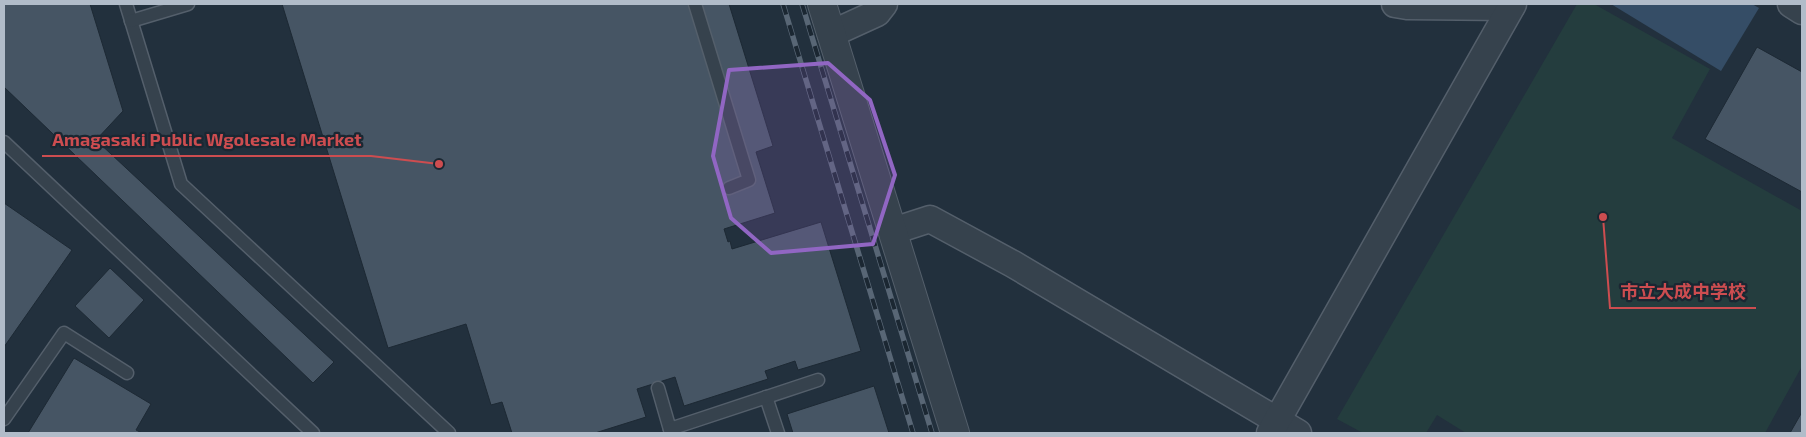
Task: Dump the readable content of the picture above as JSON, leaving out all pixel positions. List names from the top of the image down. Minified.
{"places":["Amagasaki Public Wgolesale Market","市立大成中学校"]}
